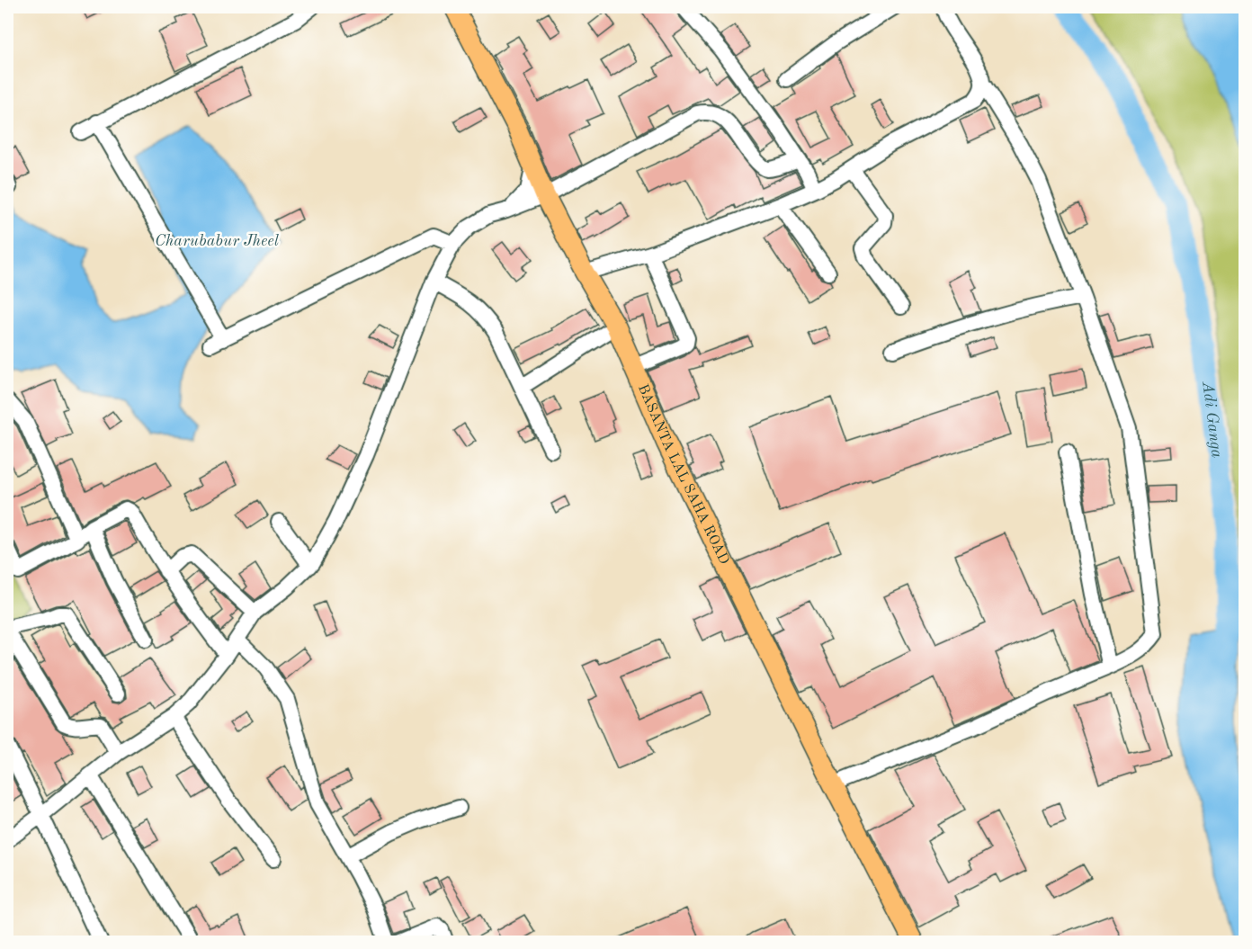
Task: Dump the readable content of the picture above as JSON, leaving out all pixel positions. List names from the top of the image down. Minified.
{"streets":{"main road":["BASANTA LAL SAHA ROAD"]},"water":["Charubabur Jheel","Adi Ganga"]}
